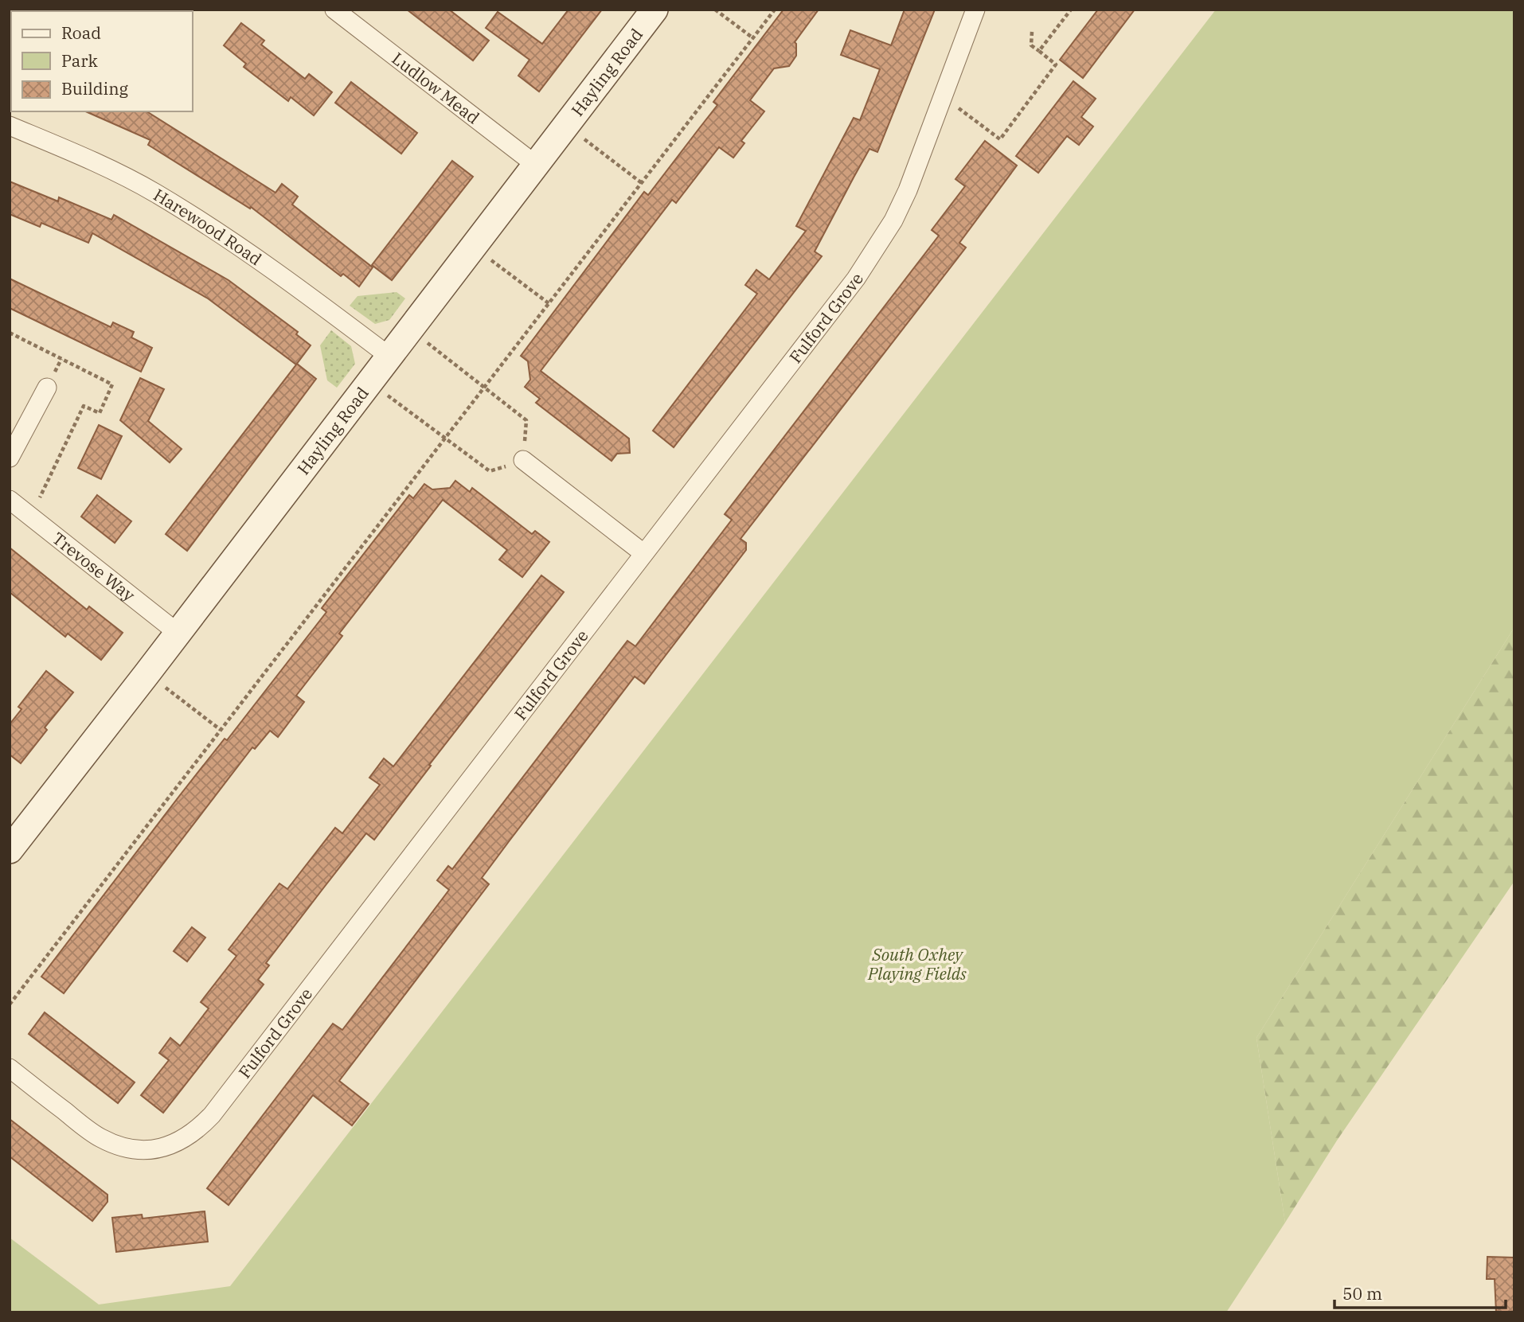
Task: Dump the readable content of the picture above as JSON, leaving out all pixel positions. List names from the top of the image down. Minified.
{"streets":{"street":["Hayling Road","Ludlow Mead","Harewood Road","Fulford Grove","Trevose Way"]},"crossings":[["Hayling Road","Ludlow Mead"],["Hayling Road","Harewood Road"],["Hayling Road","Trevose Way"]],"parks":["South Oxhey Playing Fields"],"legend":["Road","Park","Building"],"scale_bar":"50 m"}
